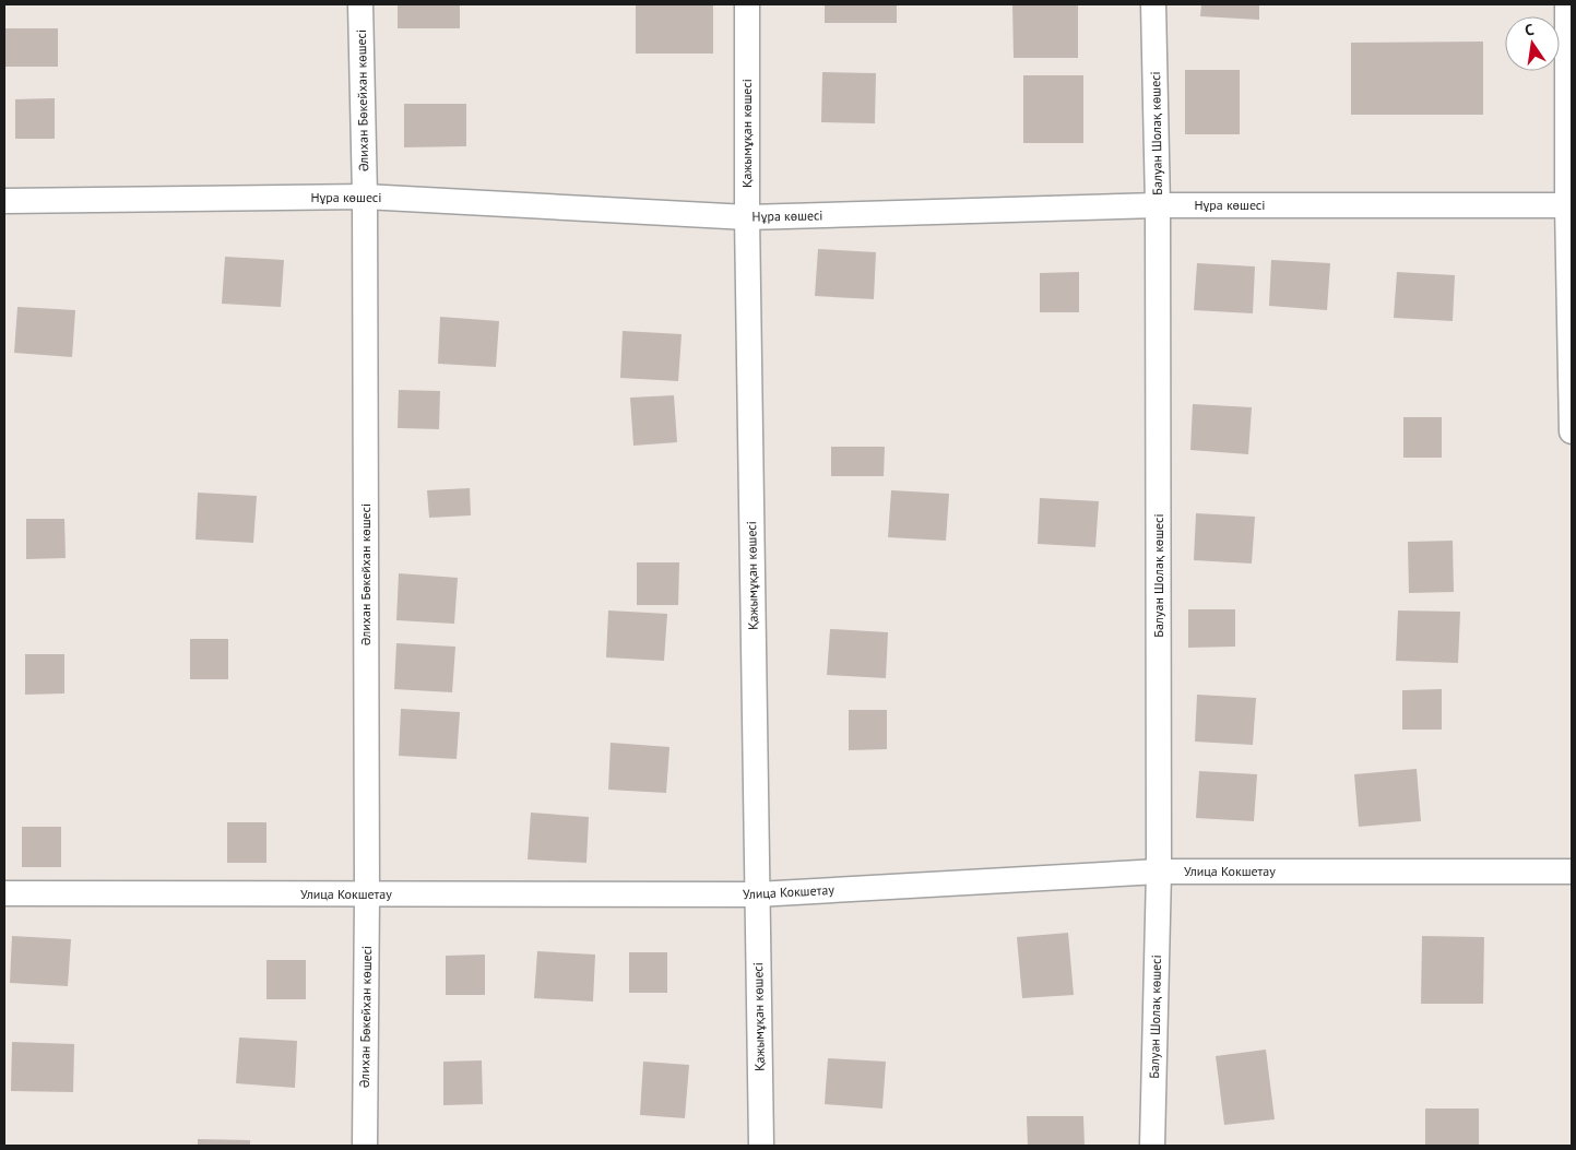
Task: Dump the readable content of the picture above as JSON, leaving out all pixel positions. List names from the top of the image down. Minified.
{"streets":{"street":["Әлихан Бөкейхан көшесі","Қажымұқан көшесі","Балуан Шолақ көшесі","Нұра көшесі","Улица Кокшетау"]},"crossings":[["Әлихан Бөкейхан көшесі","Нұра көшесі"],["Әлихан Бөкейхан көшесі","Улица Кокшетау"],["Қажымұқан көшесі","Нұра көшесі"],["Қажымұқан көшесі","Улица Кокшетау"],["Балуан Шолақ көшесі","Нұра көшесі"],["Балуан Шолақ көшесі","Улица Кокшетау"]],"north":"top"}
